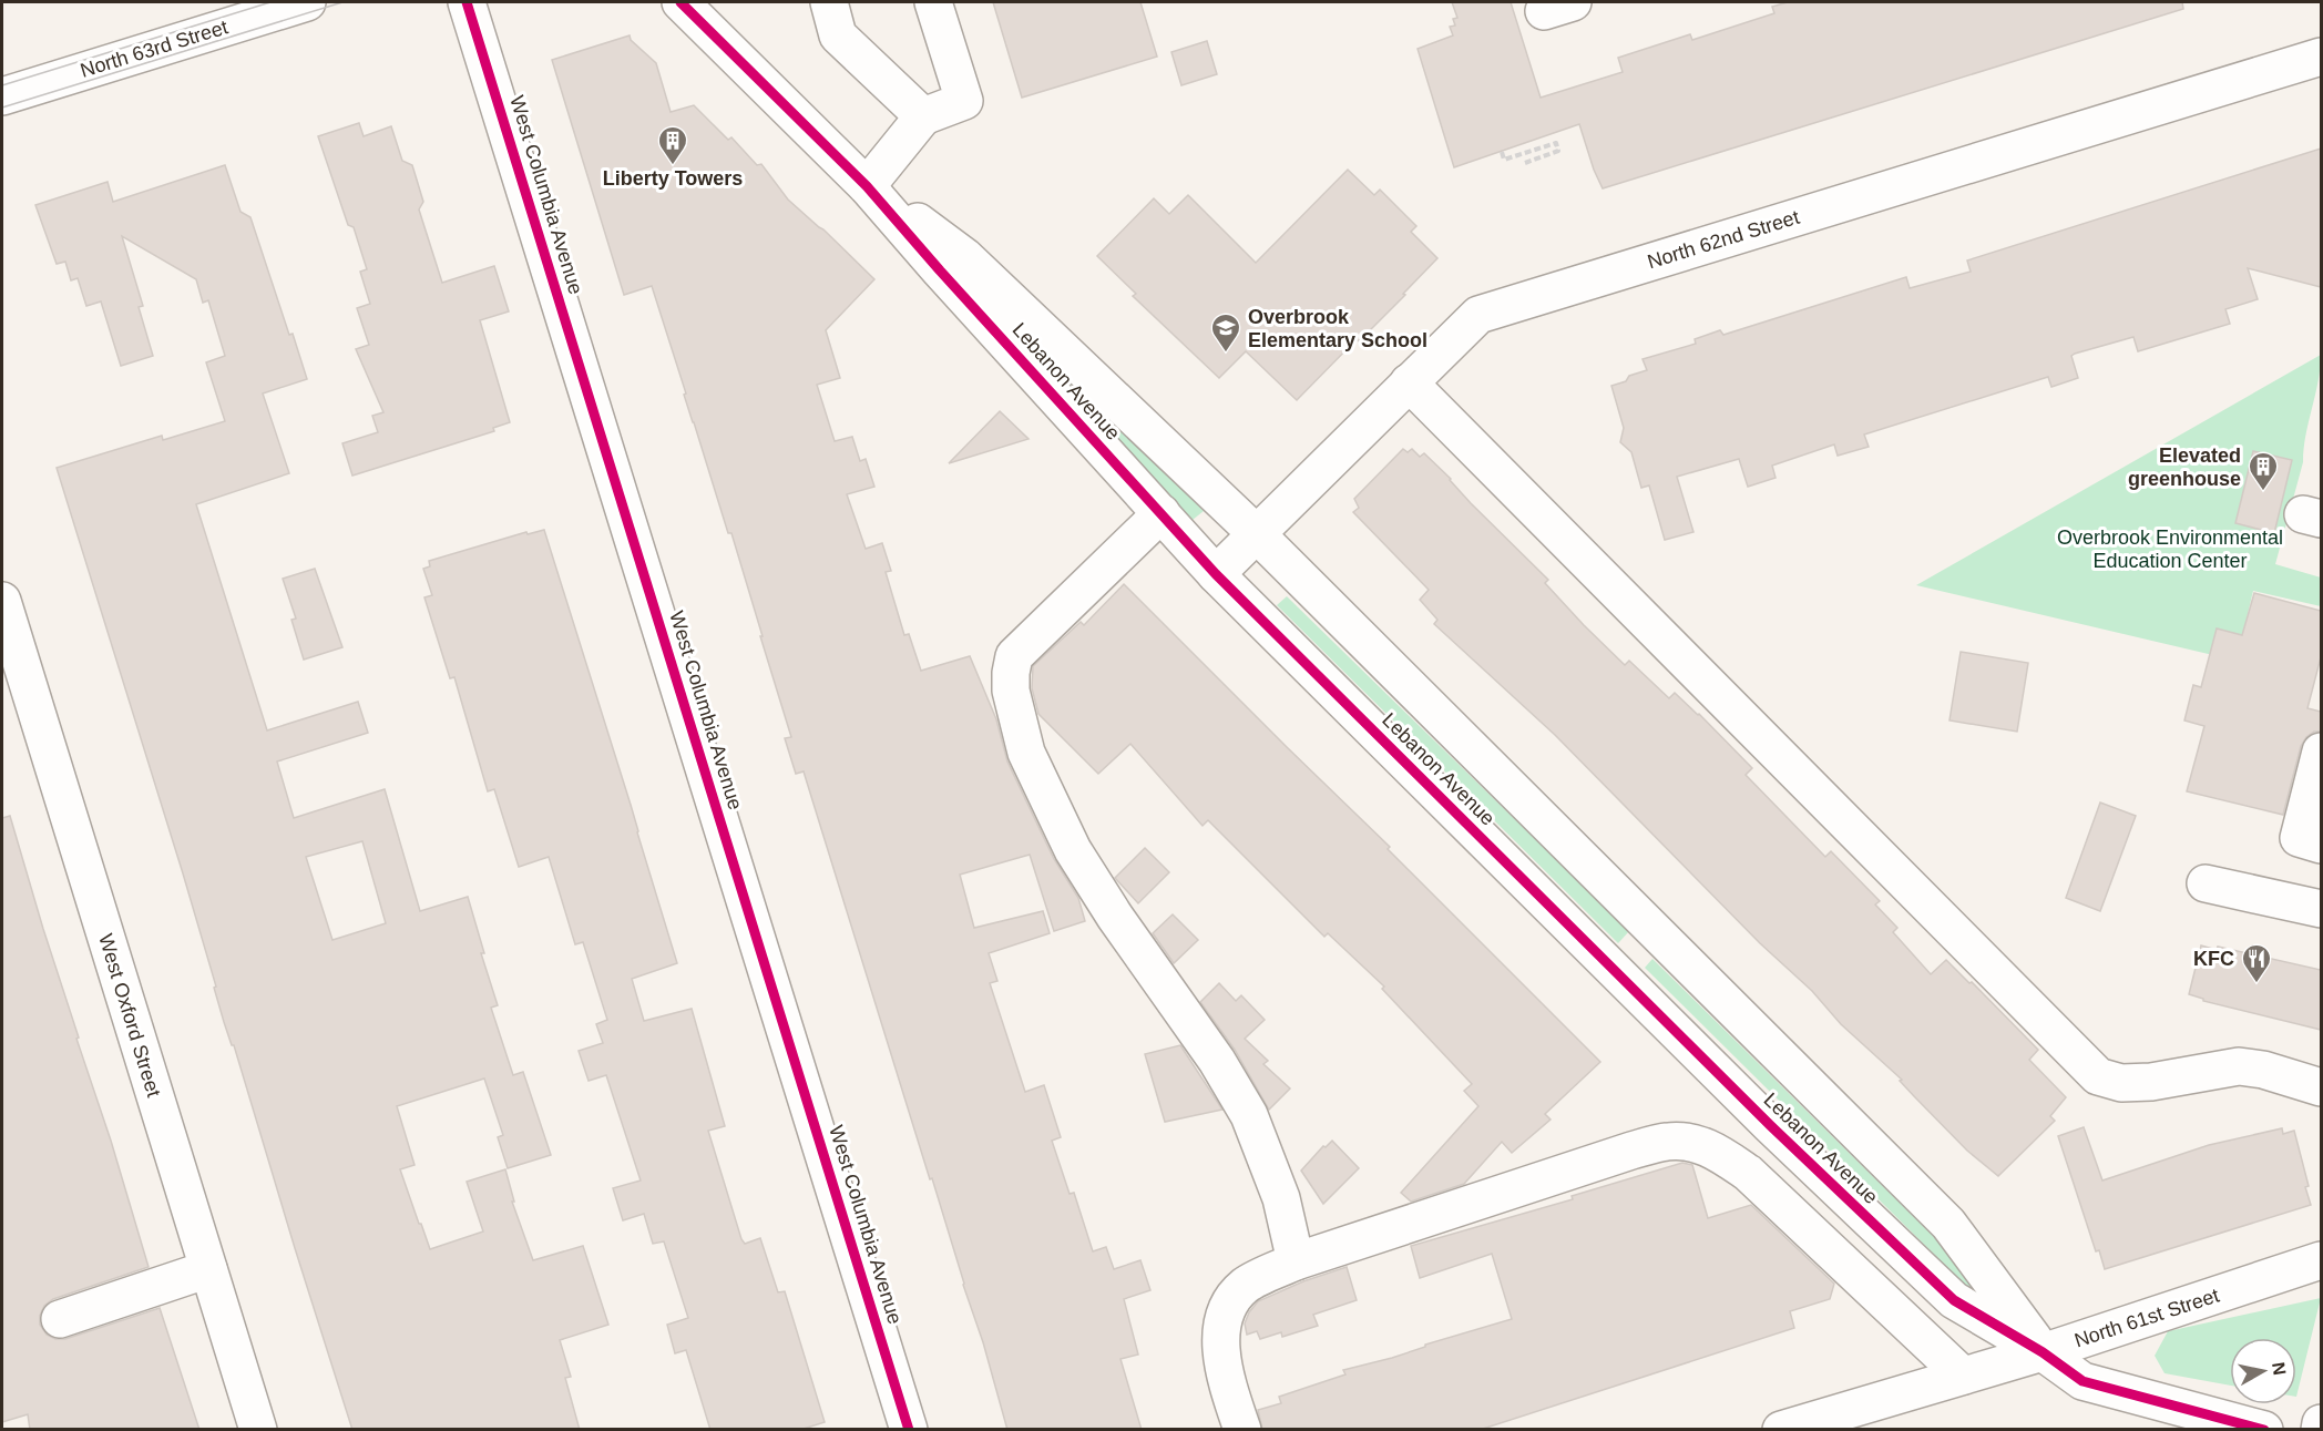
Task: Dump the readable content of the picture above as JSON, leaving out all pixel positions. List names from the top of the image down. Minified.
{"streets":{"main road":["North 63rd Street","West Columbia Avenue","North 62nd Street","Lebanon Avenue","West Oxford Street","North 61st Street"]},"crossings":[["North 62nd Street","Lebanon Avenue"],["Lebanon Avenue","North 61st Street"]],"parks":["Overbrook Environmental Education Center"],"places":{"building":["Liberty Towers","Elevated greenhouse"],"school or university":["Overbrook Elementary School"],"restaurant":["KFC"]},"north":"right"}
